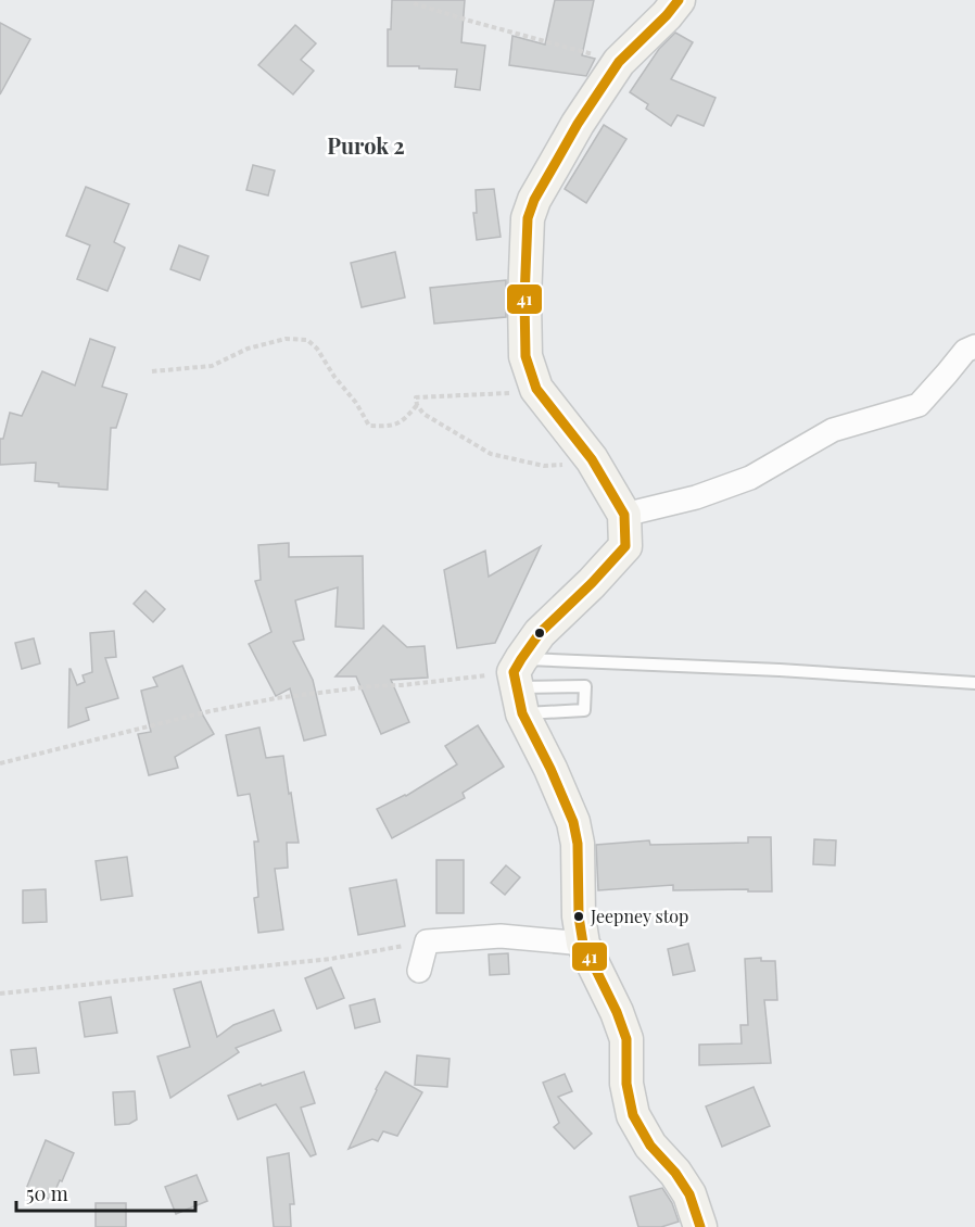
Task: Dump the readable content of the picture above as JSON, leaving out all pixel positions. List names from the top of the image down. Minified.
{"districts":["Purok 2"],"places":["Jeepney stop"],"lines":["transit line 41"],"scale_bar":"50 m"}
